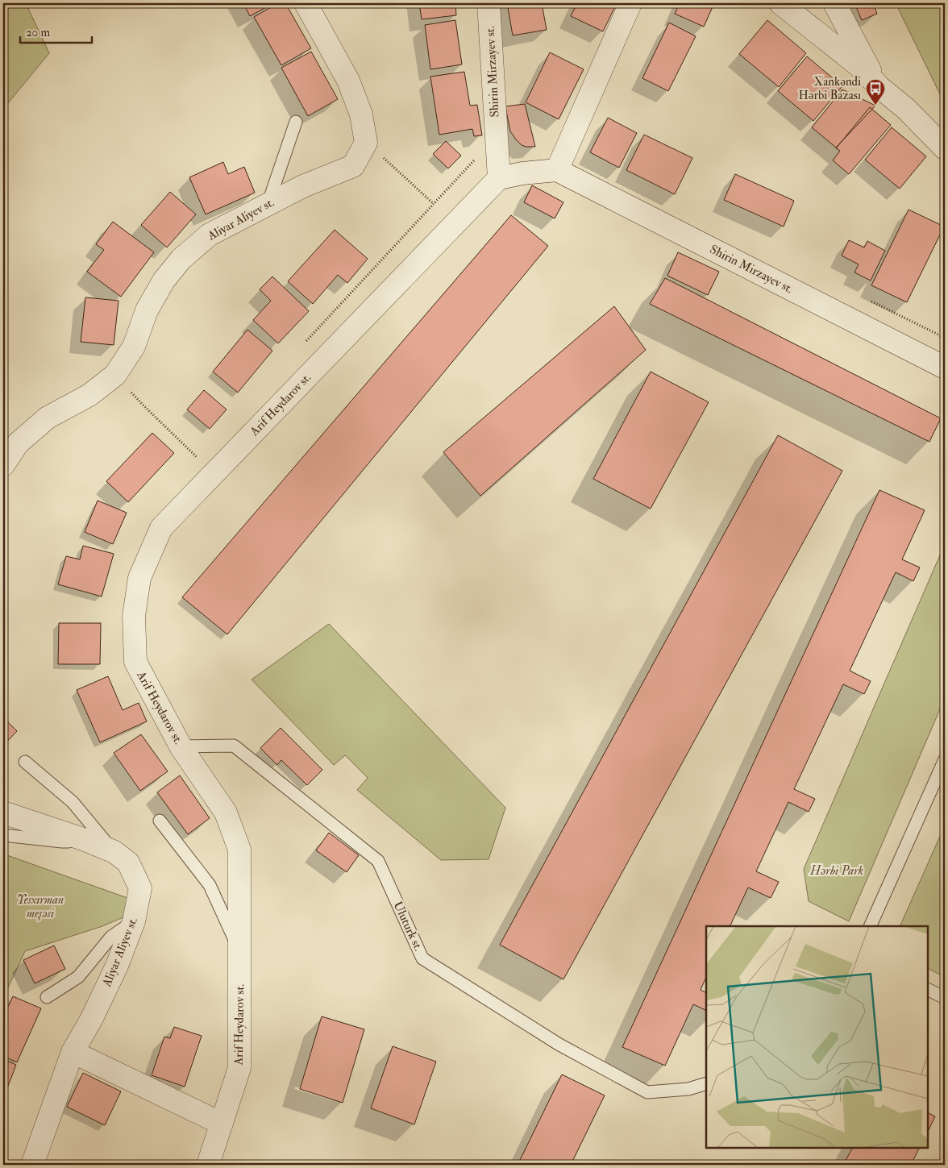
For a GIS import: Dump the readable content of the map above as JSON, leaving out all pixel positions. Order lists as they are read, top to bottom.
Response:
{
  "streets": {
    "street": ["Shirin Mirzayev st.", "Aliyar Aliyev st.", "Arif Heydarov st."],
    "lane": ["Uluturk st."]
  },
  "crossings": [
    ["Shirin Mirzayev st.", "Arif Heydarov st."],
    ["Arif Heydarov st.", "Uluturk st."]
  ],
  "parks": ["Hərbi Park", "Yesxırman meşəsi"],
  "places": {
    "bus stop": ["Xankəndi Hərbi Bazası"]
  },
  "scale_bar": "20 m"
}
